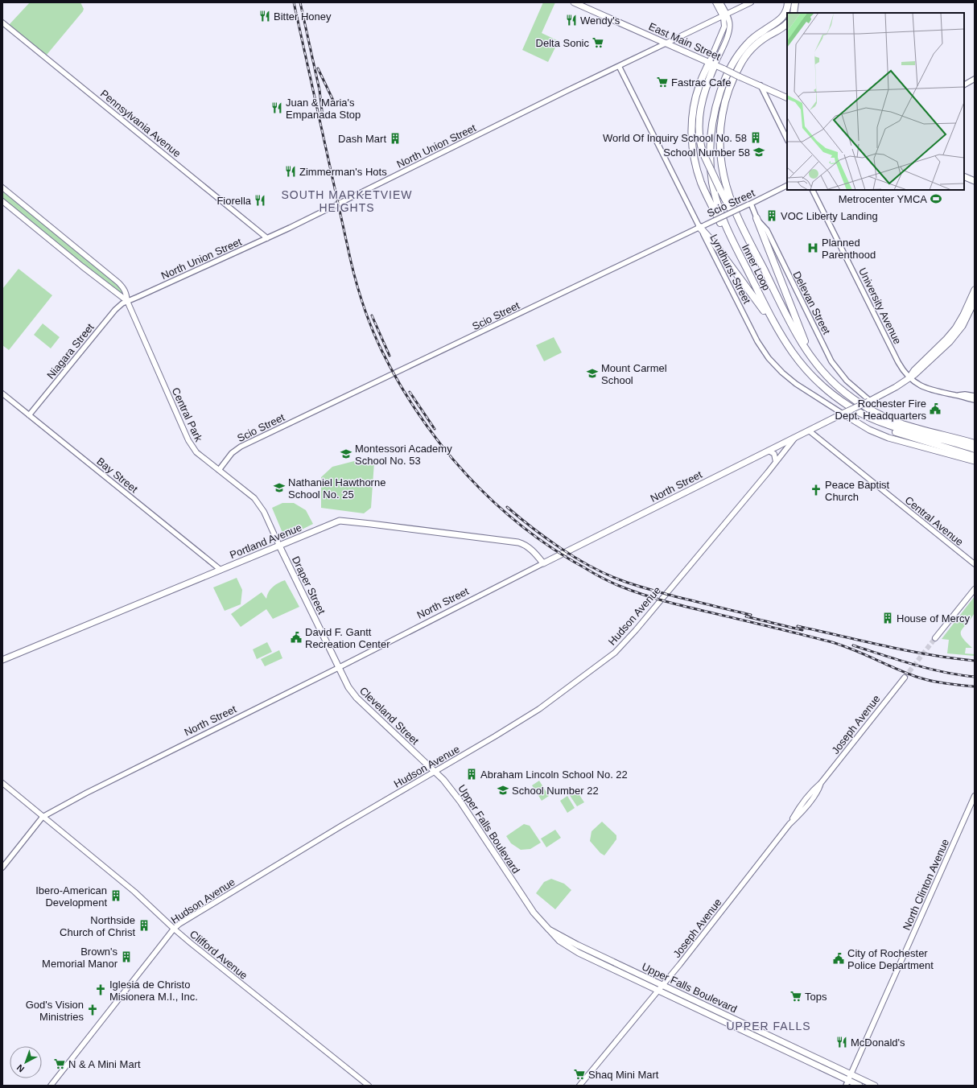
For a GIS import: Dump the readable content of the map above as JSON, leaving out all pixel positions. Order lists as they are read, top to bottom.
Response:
{
  "streets": {
    "highway": ["Inner Loop"],
    "main road": [
      "East Main Street",
      "North Union Street",
      "Central Park",
      "North Street",
      "Portland Avenue",
      "Draper Street",
      "Hudson Avenue",
      "Cleveland Street",
      "Joseph Avenue",
      "Upper Falls Boulevard",
      "North Clinton Avenue",
      "Clifford Avenue"
    ],
    "street": [
      "Pennsylvania Avenue",
      "Scio Street",
      "Lyndhurst Street",
      "Delevan Street",
      "University Avenue",
      "Niagara Street",
      "Bay Street",
      "Central Avenue"
    ]
  },
  "crossings": [
    ["East Main Street", "North Union Street"],
    ["Pennsylvania Avenue", "North Union Street"],
    ["North Union Street", "Lyndhurst Street"],
    ["North Union Street", "Niagara Street"],
    ["North Union Street", "Central Park"],
    ["Scio Street", "Lyndhurst Street"],
    ["Scio Street", "Delevan Street"],
    ["Scio Street", "Central Park"],
    ["Inner Loop", "Lyndhurst Street"],
    ["Inner Loop", "North Street"],
    ["Lyndhurst Street", "North Street"],
    ["Delevan Street", "North Street"],
    ["University Avenue", "North Street"],
    ["Niagara Street", "Central Park"],
    ["Niagara Street", "Bay Street"],
    ["Central Park", "Portland Avenue"],
    ["Central Park", "Draper Street"],
    ["Bay Street", "Portland Avenue"],
    ["North Street", "Central Avenue"],
    ["North Street", "Portland Avenue"],
    ["North Street", "Draper Street"],
    ["North Street", "Hudson Avenue"],
    ["North Street", "Cleveland Street"],
    ["North Street", "Clifford Avenue"],
    ["Portland Avenue", "Draper Street"],
    ["Draper Street", "Cleveland Street"],
    ["Hudson Avenue", "Cleveland Street"],
    ["Hudson Avenue", "Upper Falls Boulevard"],
    ["Hudson Avenue", "Clifford Avenue"],
    ["Cleveland Street", "Upper Falls Boulevard"],
    ["Joseph Avenue", "Upper Falls Boulevard"],
    ["Upper Falls Boulevard", "North Clinton Avenue"]
  ],
  "districts": ["SOUTH MARKETVIEW HEIGHTS", "UPPER FALLS"],
  "places": {
    "restaurant": [
      "Bitter Honey",
      "Wendy's",
      "Juan & Maria's Empanada Stop",
      "Zimmerman's Hots",
      "Fiorella",
      "McDonald's"
    ],
    "supermarket": [
      "Delta Sonic",
      "Fastrac Cafe",
      "Tops",
      "N & A Mini Mart",
      "Shaq Mini Mart"
    ],
    "building": [
      "World Of Inquiry School No. 58",
      "Dash Mart",
      "VOC Liberty Landing",
      "House of Mercy",
      "Abraham Lincoln School No. 22",
      "Ibero-American Development",
      "Northside Church of Christ",
      "Brown's Memorial Manor"
    ],
    "school or university": [
      "School Number 58",
      "Mount Carmel School",
      "Montessori Academy School No. 53",
      "Nathaniel Hawthorne School No. 25",
      "School Number 22"
    ],
    "sports": ["Metrocenter YMCA"],
    "hospital": ["Planned Parenthood"],
    "public building": ["Rochester Fire Dept. Headquarters", "David F. Gantt Recreation Center", "City of Rochester Police Department"],
    "church": ["Peace Baptist Church", "Iglesia de Christo Misionera M.I., Inc.", "God's Vision Ministries"]
  },
  "north": "bottom left"
}
